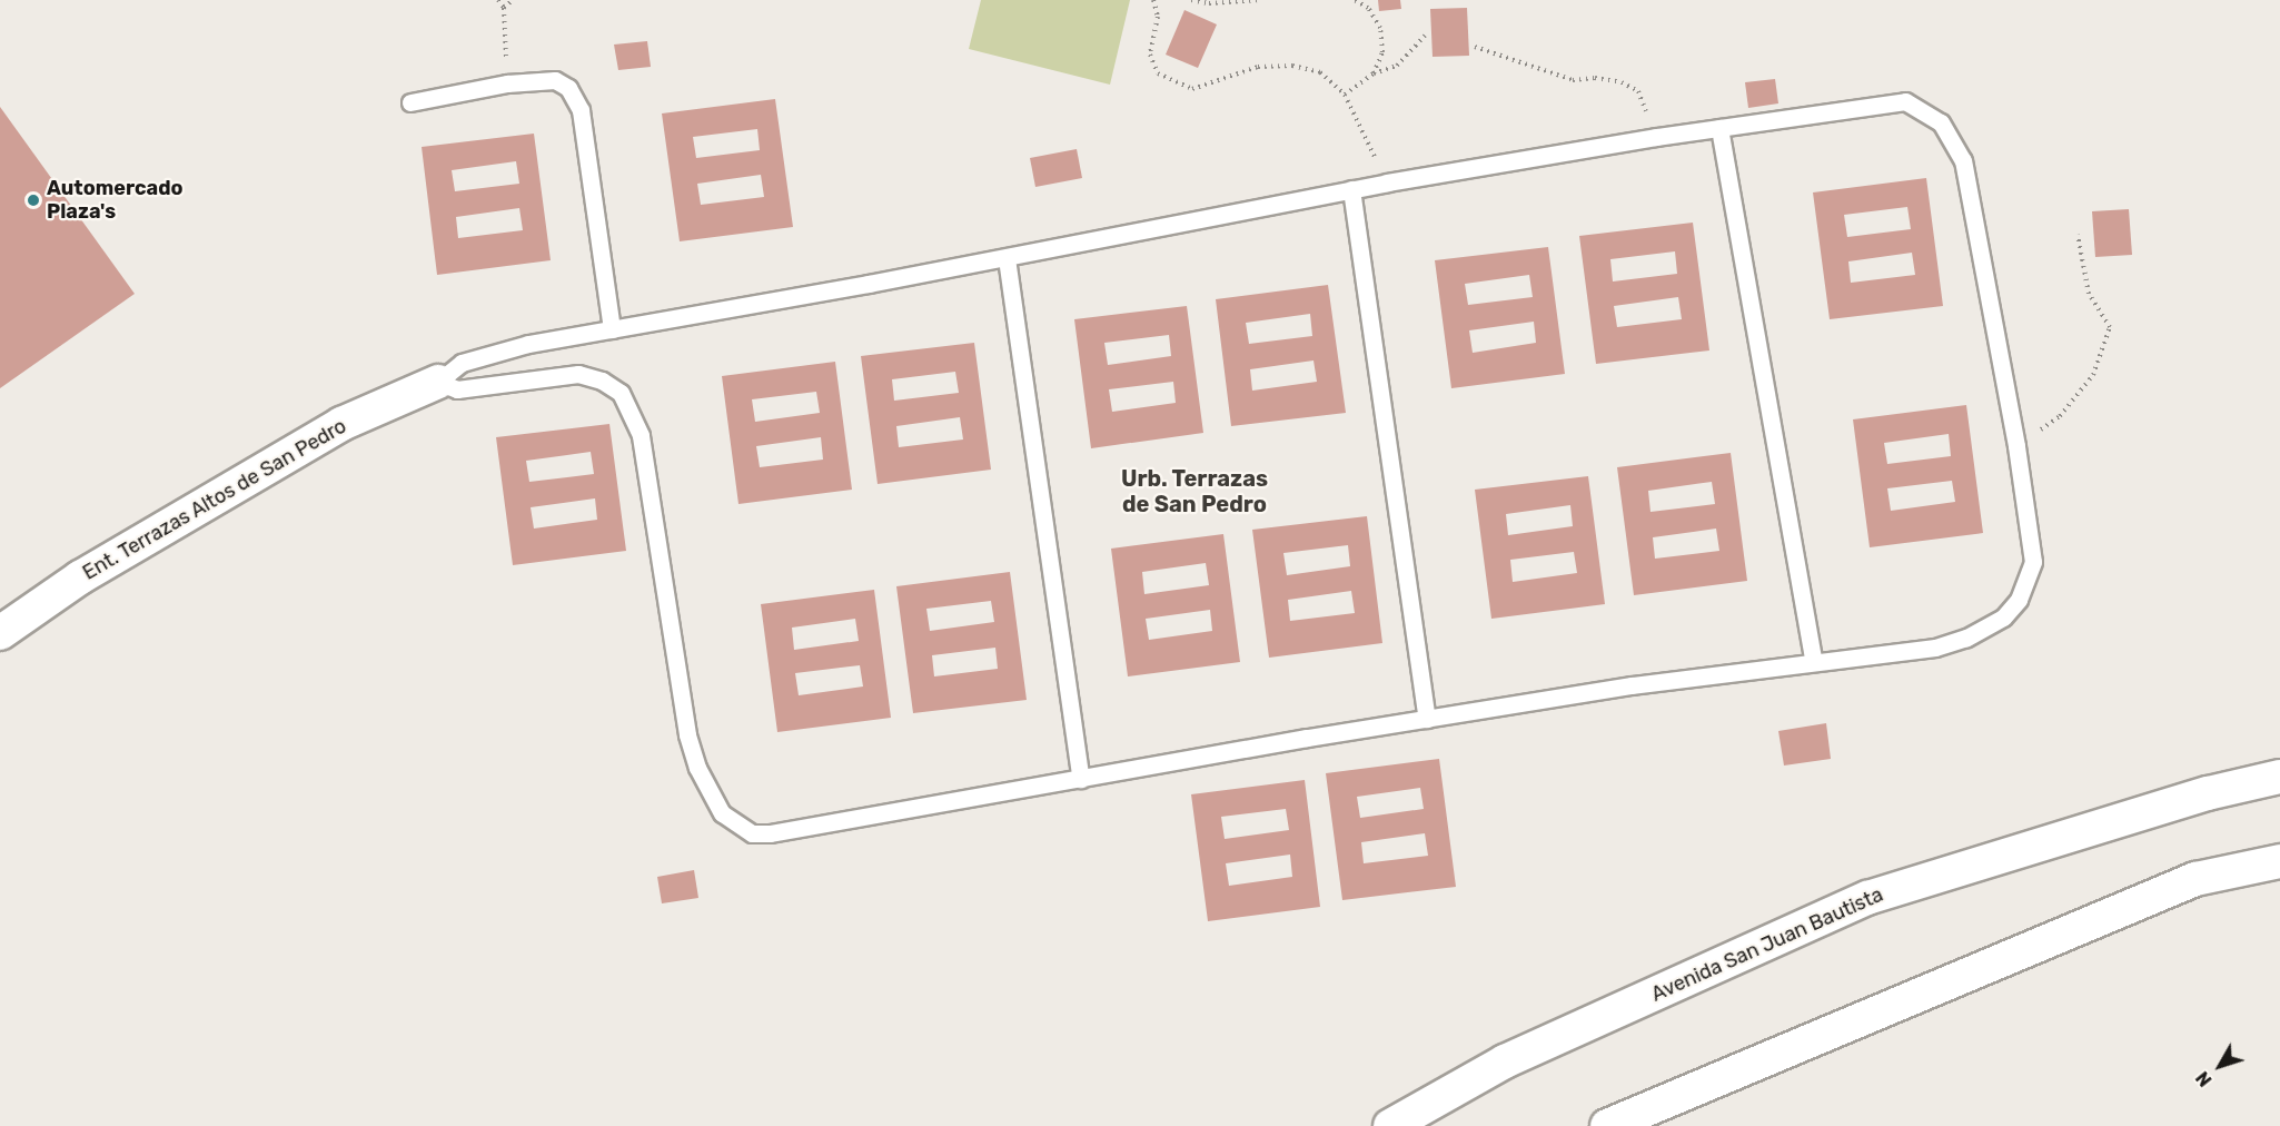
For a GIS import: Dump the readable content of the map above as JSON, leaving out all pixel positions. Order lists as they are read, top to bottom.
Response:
{
  "streets": {
    "street": ["Ent. Terrazas Altos de San Pedro", "Avenida San Juan Bautista"]
  },
  "districts": ["Urb. Terrazas de San Pedro"],
  "places": ["Automercado Plaza's"],
  "north": "bottom left"
}
